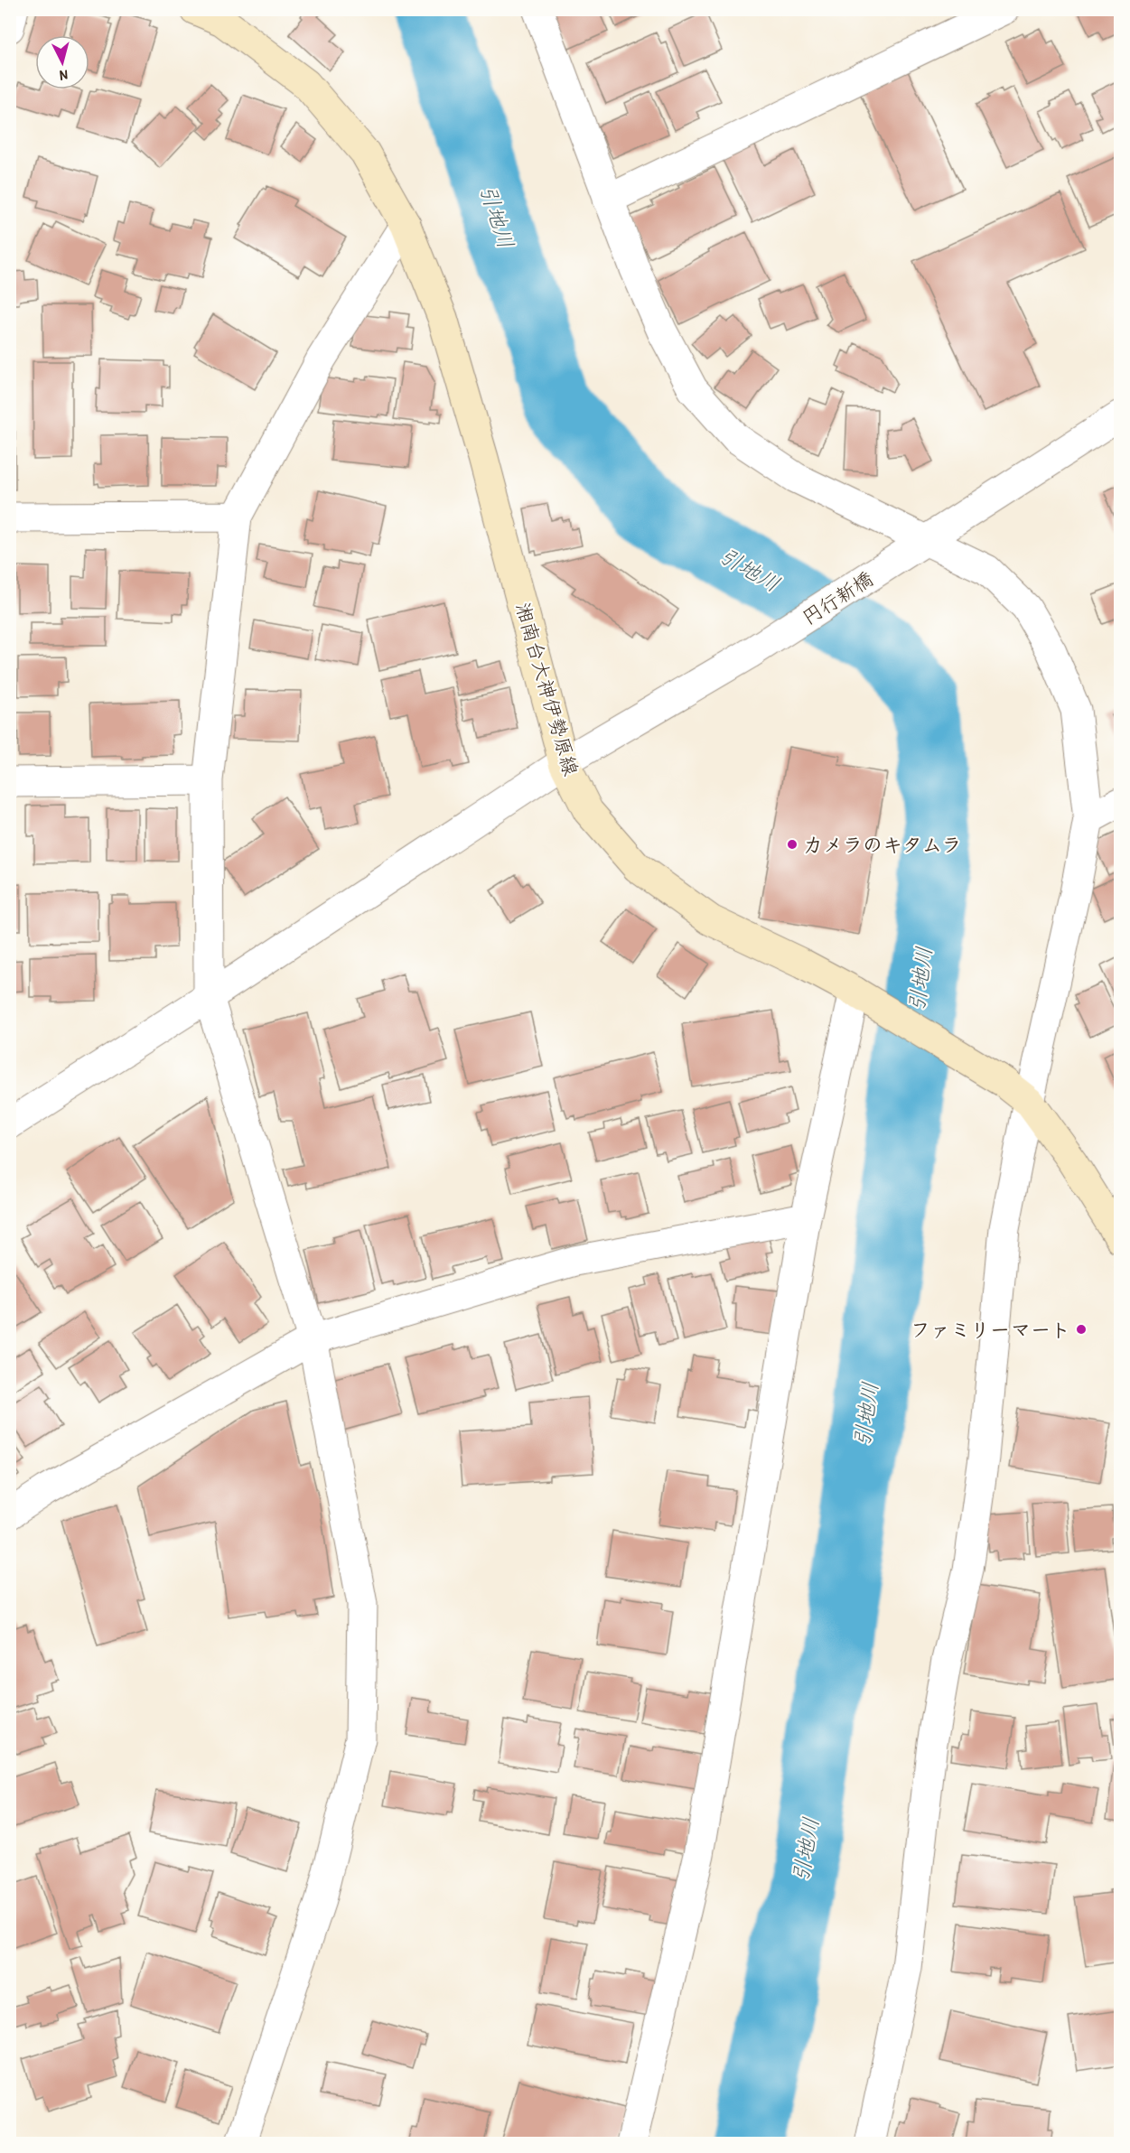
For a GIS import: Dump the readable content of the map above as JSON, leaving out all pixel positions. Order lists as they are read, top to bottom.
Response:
{
  "streets": {
    "main road": ["湘南台大神伊勢原線"],
    "street": ["円行新橋"]
  },
  "crossings": [
    ["円行新橋", "湘南台大神伊勢原線"]
  ],
  "water": ["引地川"],
  "places": ["カメラのキタムラ", "ファミリーマート"],
  "north": "bottom"
}
